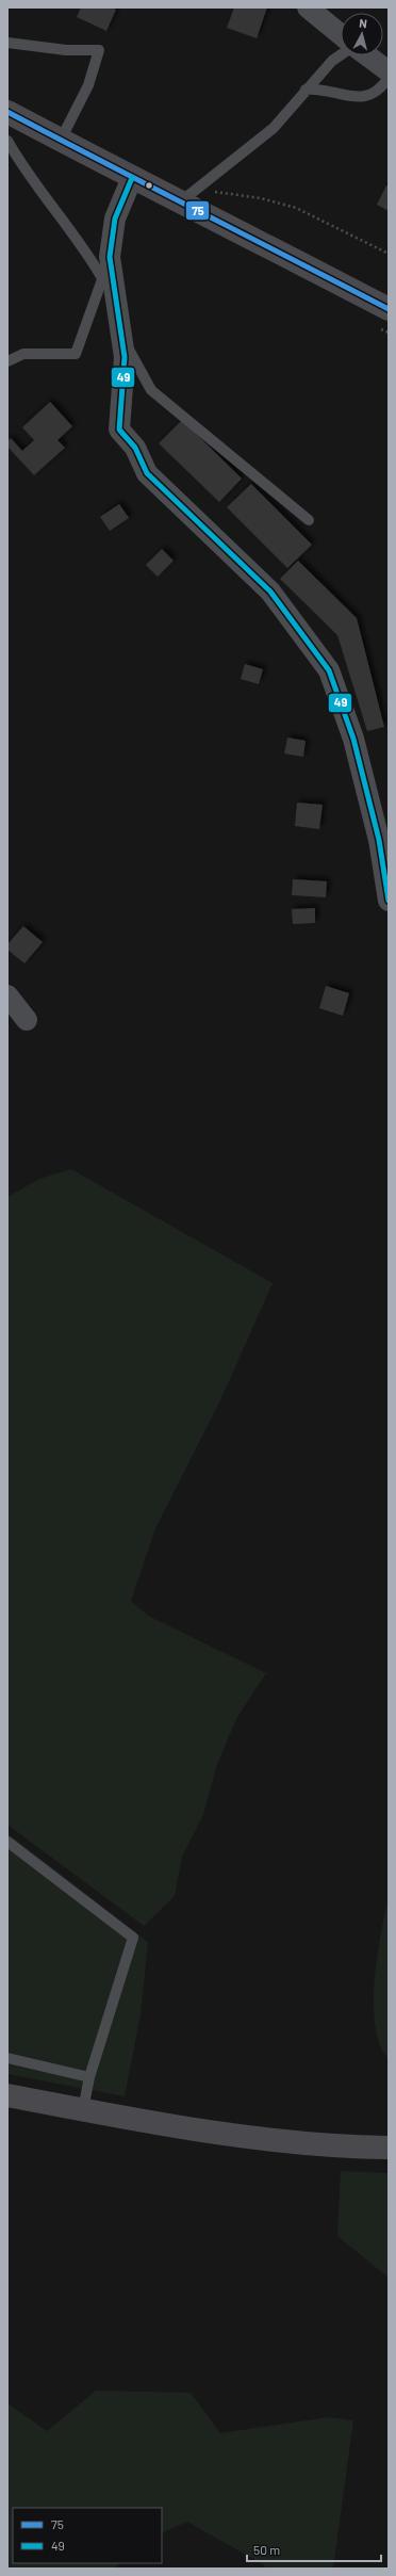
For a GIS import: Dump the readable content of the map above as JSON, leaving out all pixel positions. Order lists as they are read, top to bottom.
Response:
{
  "lines": ["transit line 75", "transit line 49"],
  "legend": ["75", "49"],
  "scale_bar": "50 m",
  "north": "top"
}
